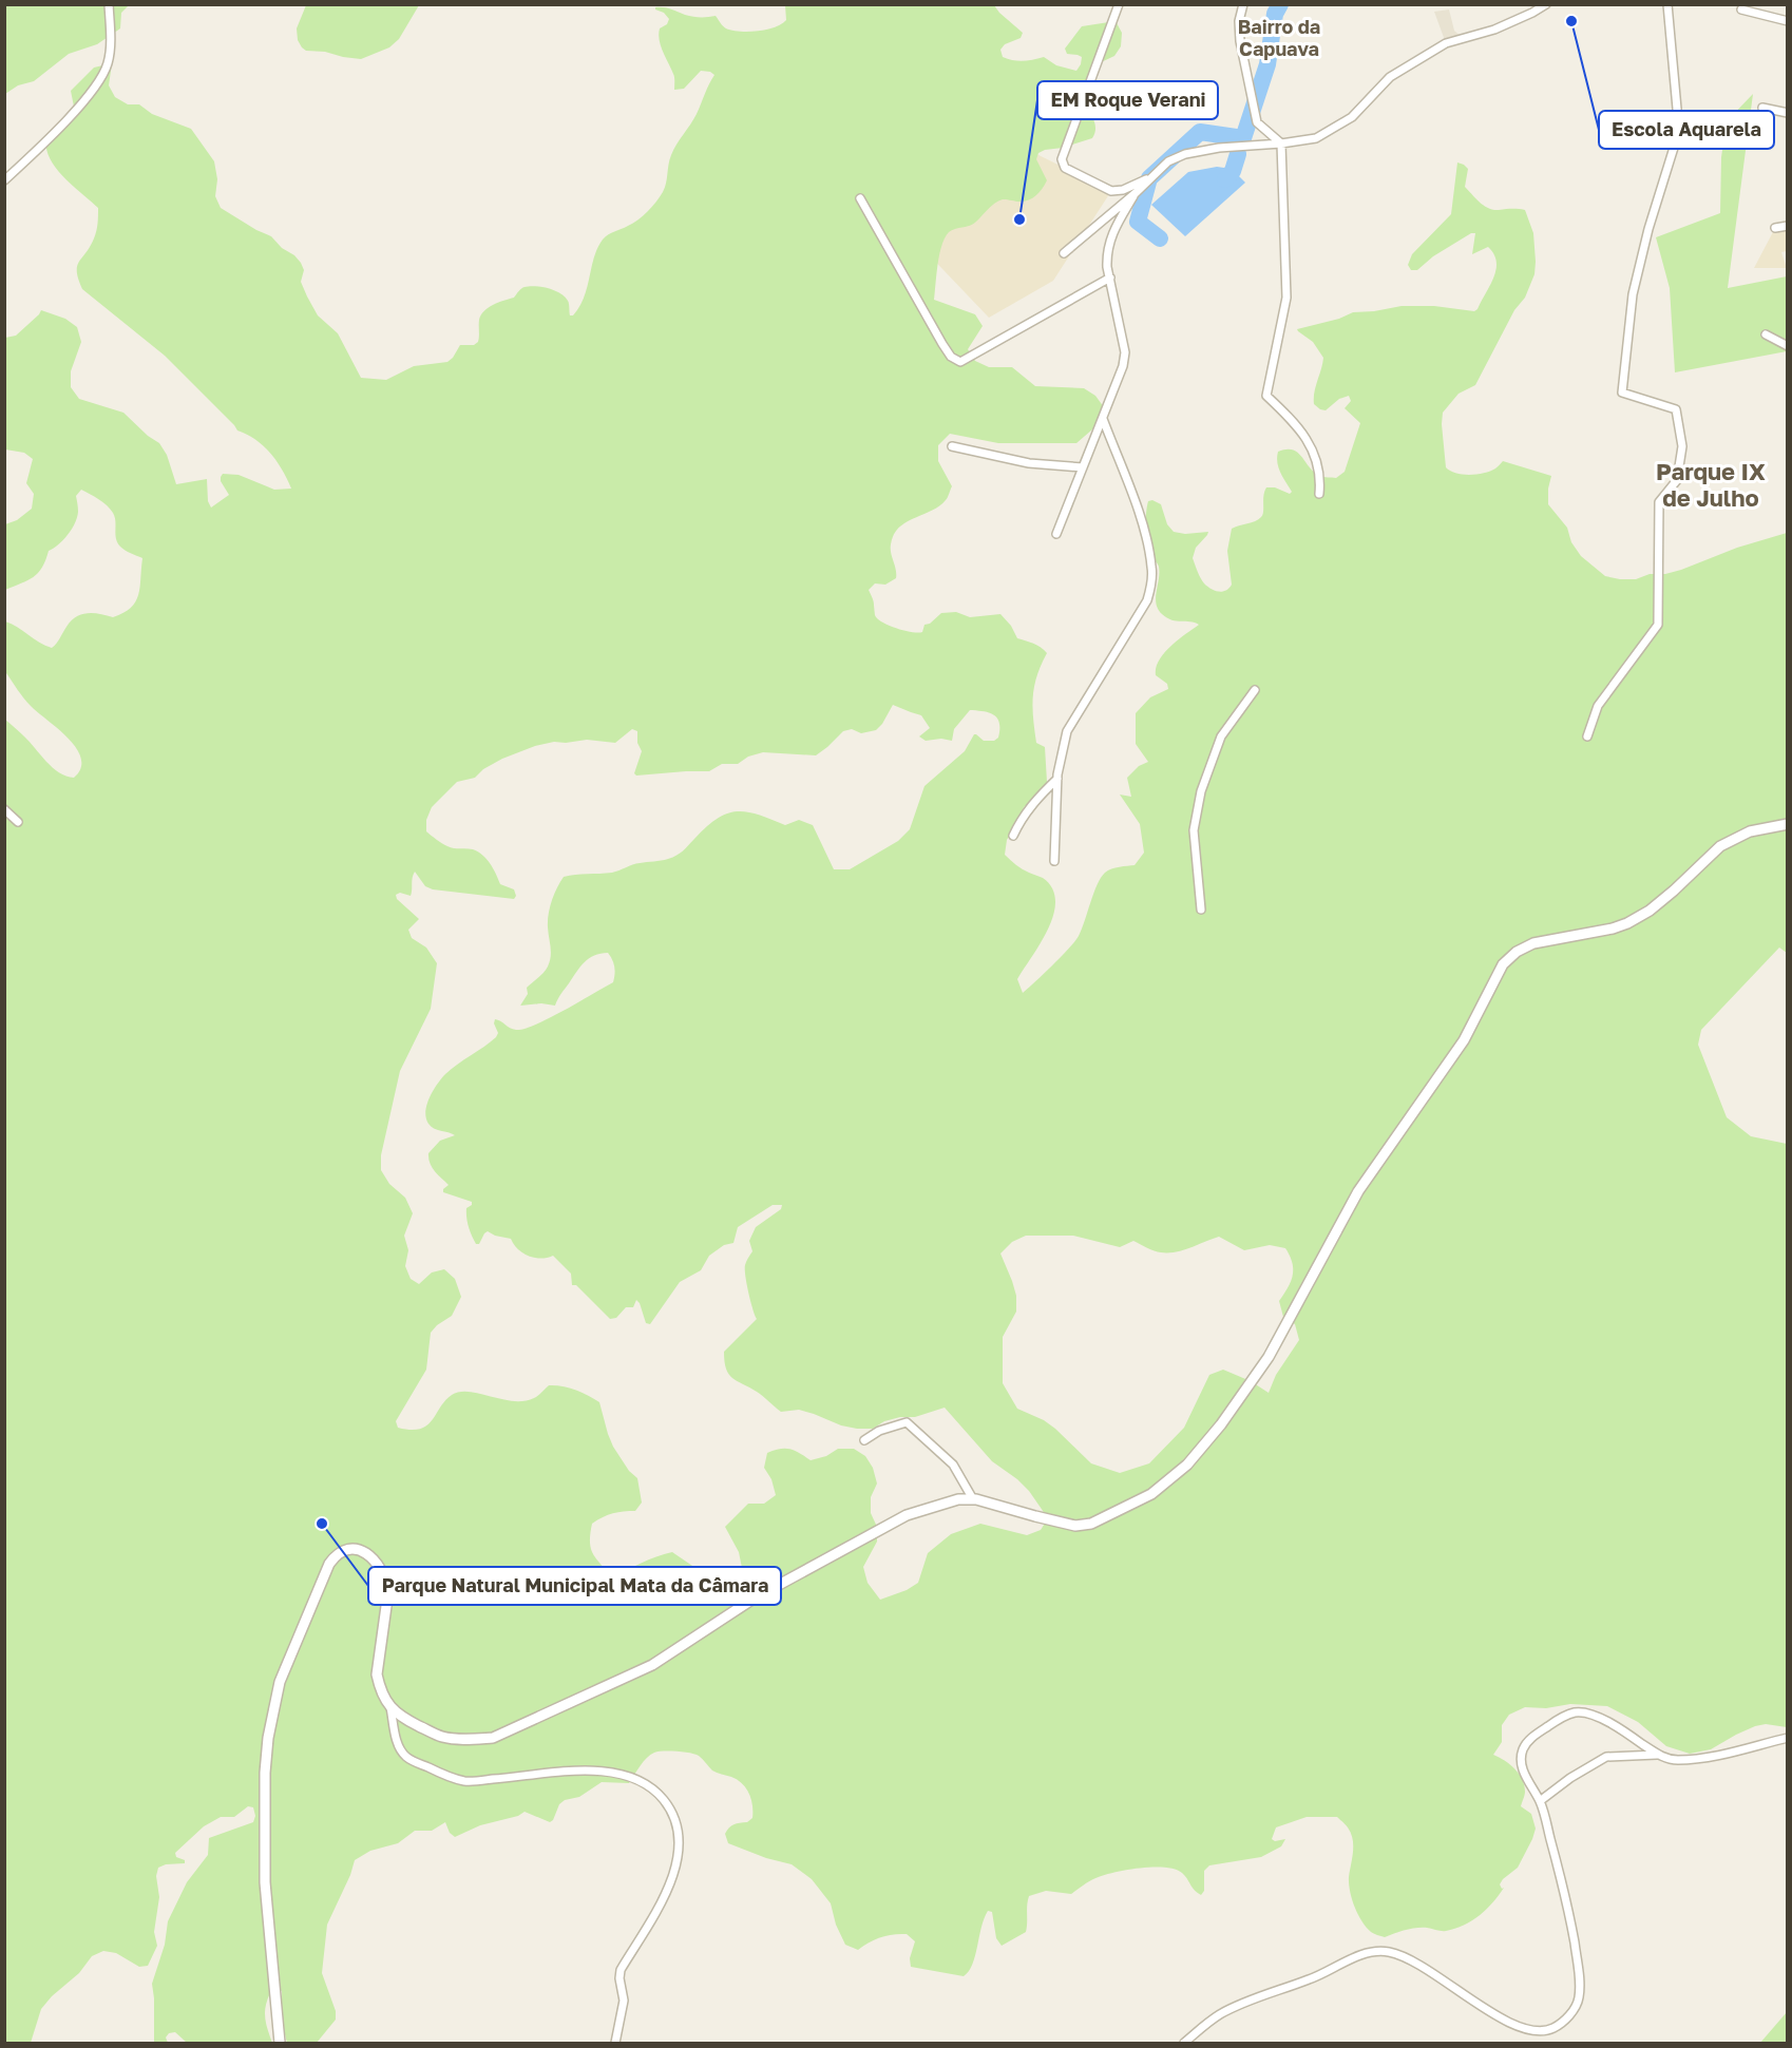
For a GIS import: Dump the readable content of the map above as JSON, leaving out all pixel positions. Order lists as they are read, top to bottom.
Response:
{
  "districts": ["Bairro da Capuava", "Parque IX de Julho"],
  "places": ["Escola Aquarela", "EM Roque Verani", "Parque Natural Municipal Mata da Câmara"]
}
